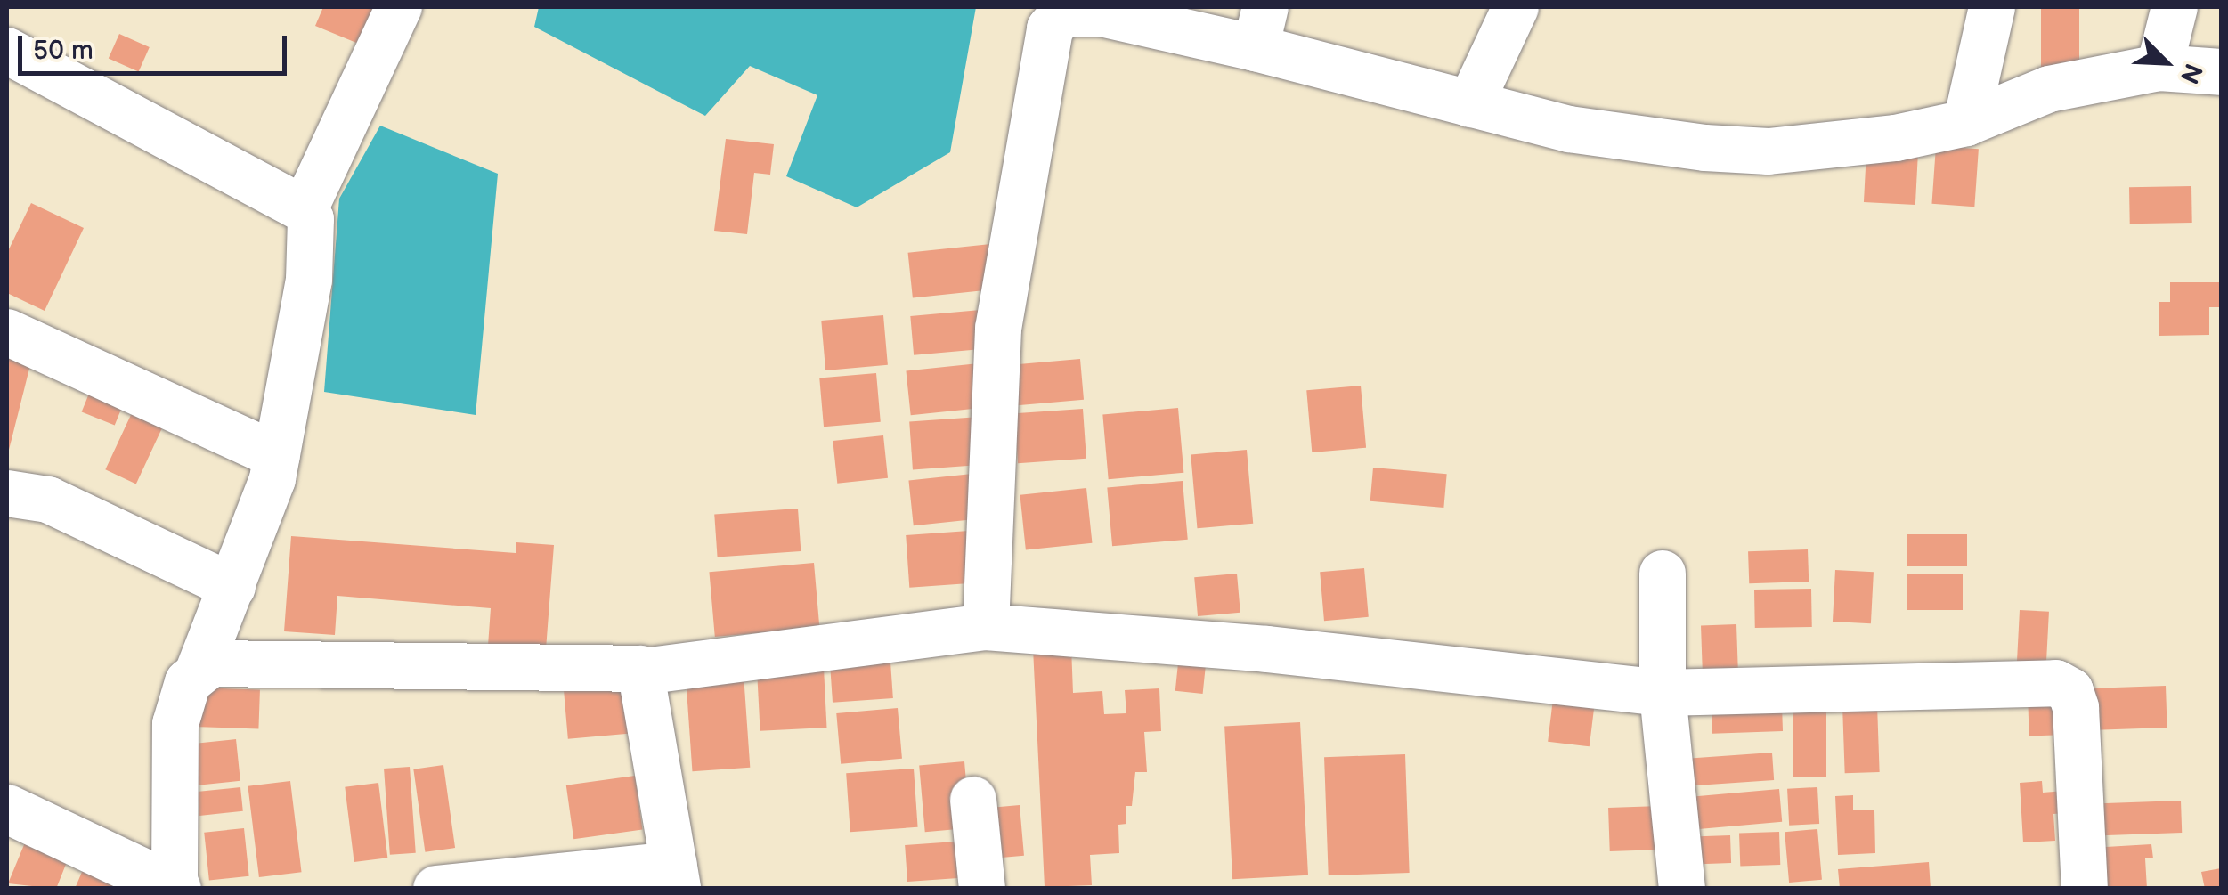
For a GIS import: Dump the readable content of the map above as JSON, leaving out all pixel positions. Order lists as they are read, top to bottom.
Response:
{
  "scale_bar": "50 m",
  "north": "bottom right"
}
